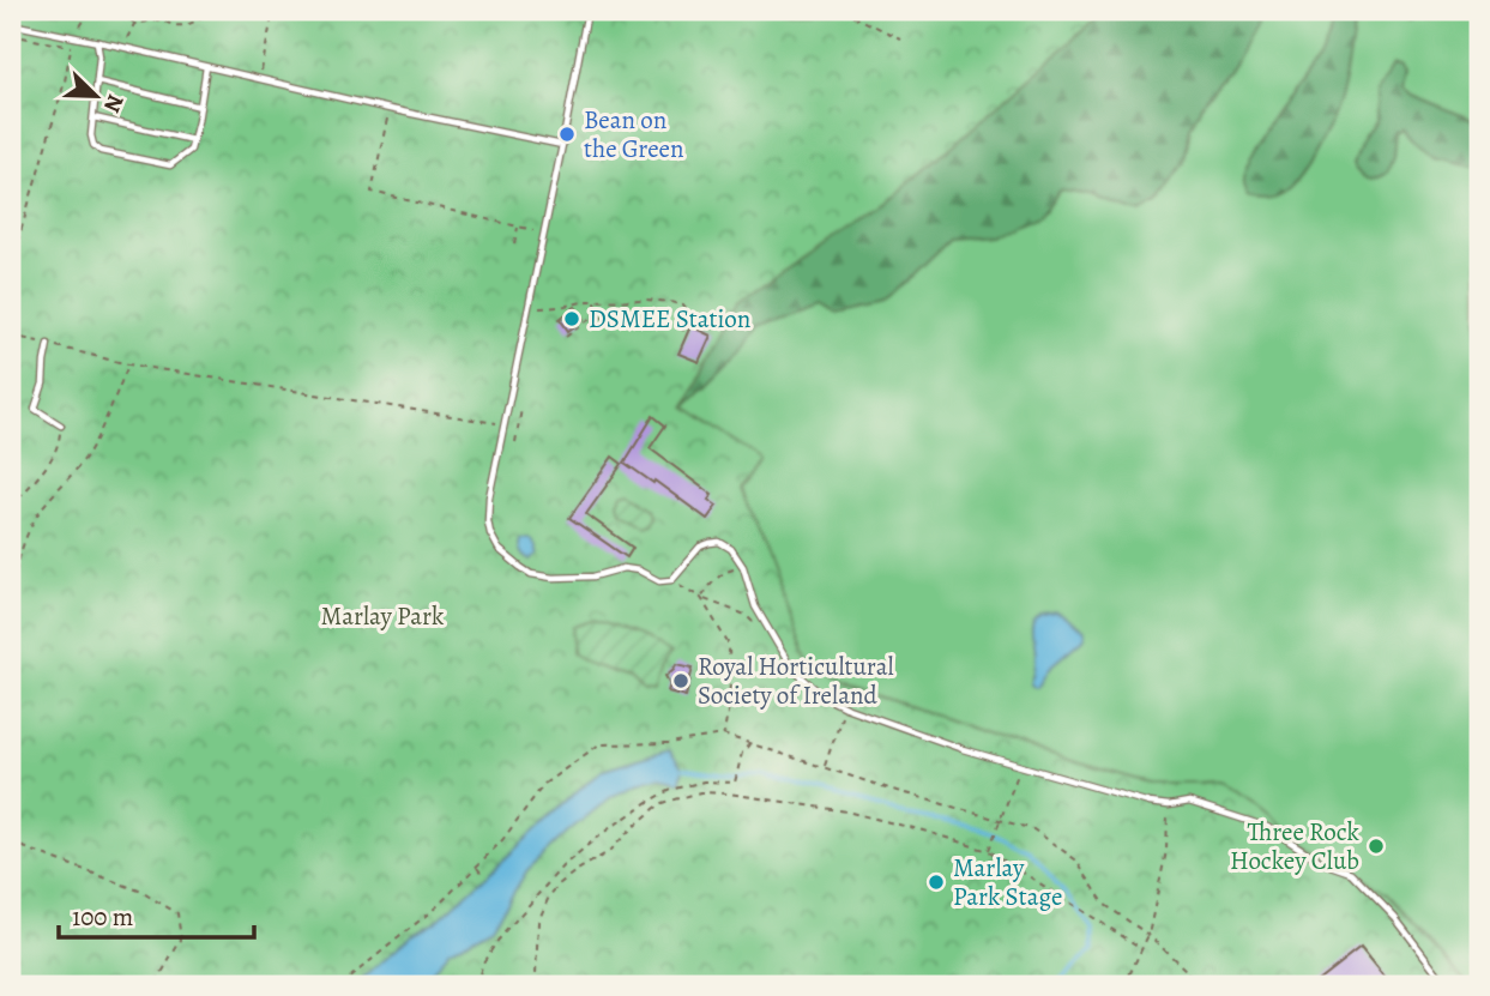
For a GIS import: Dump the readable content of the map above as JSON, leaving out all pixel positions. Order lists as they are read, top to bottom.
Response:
{
  "parks": ["Marlay Park"],
  "places": [
    "Bean on the Green",
    "DSMEE Station",
    "Royal Horticultural Society of Ireland",
    "Three Rock Hockey Club",
    "Marlay Park Stage"
  ],
  "scale_bar": "100 m",
  "north": "bottom right"
}
